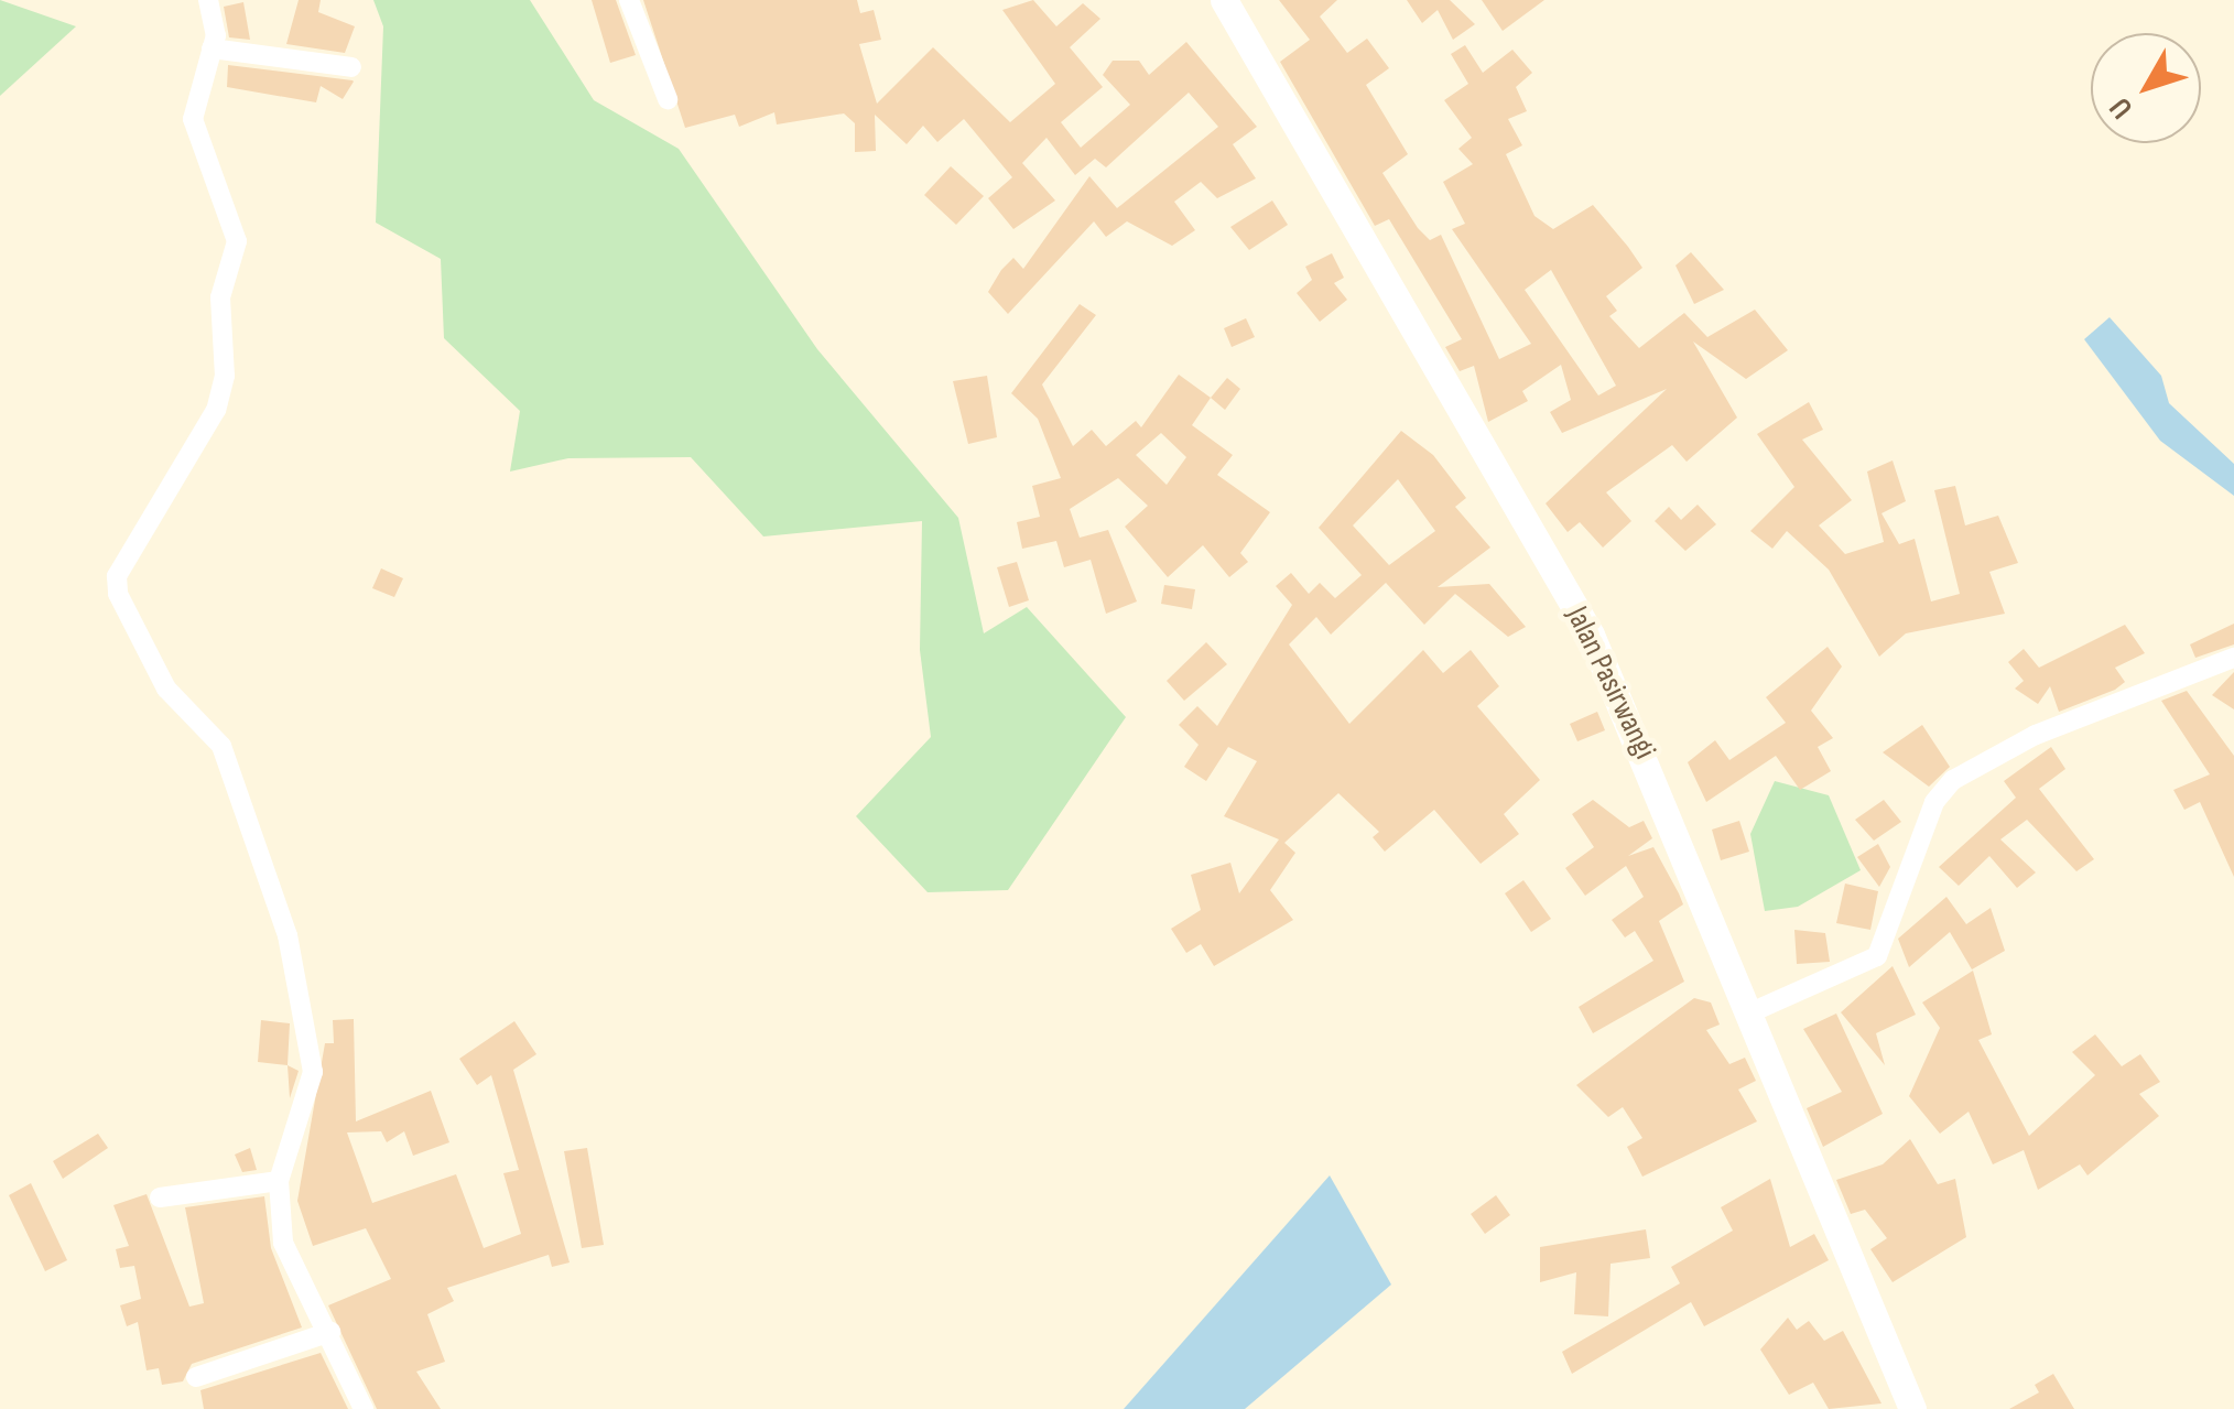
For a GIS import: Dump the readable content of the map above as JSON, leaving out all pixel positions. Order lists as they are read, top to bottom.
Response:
{
  "streets": {
    "street": ["Jalan Pasirwangi"]
  },
  "north": "bottom left"
}
